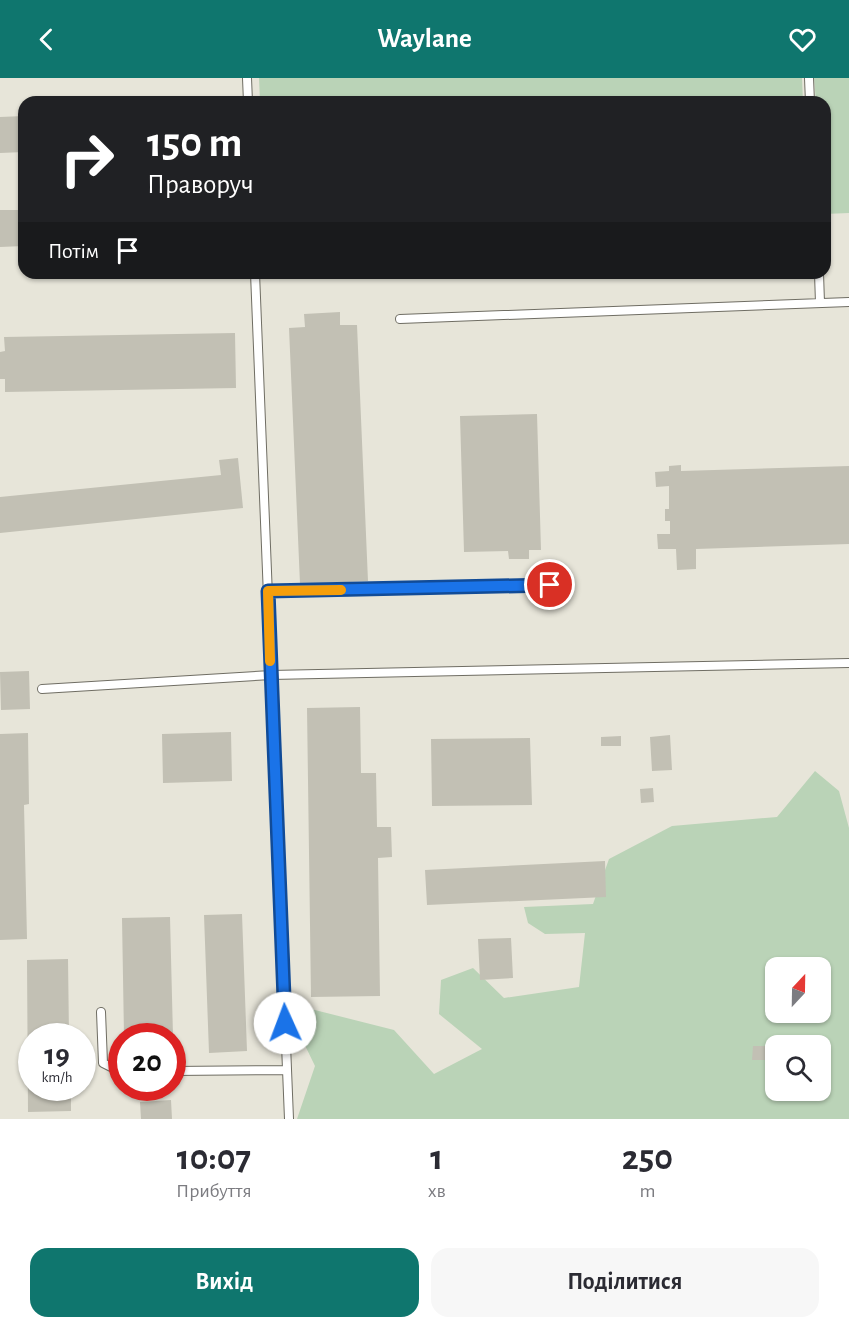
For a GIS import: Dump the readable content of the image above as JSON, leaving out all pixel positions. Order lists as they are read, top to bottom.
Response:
{
  "north": "top",
  "page": {
    "header": "Waylane",
    "turn": ["150 m", "Праворуч"],
    "then": "Потім",
    "speed": "19 km/h",
    "limit": "20",
    "eta": [
      "10:07",
      "Прибуття",
      "1",
      "хв",
      "250",
      "m"
    ],
    "buttons": ["Вихід", "Поділитися"]
  }
}
